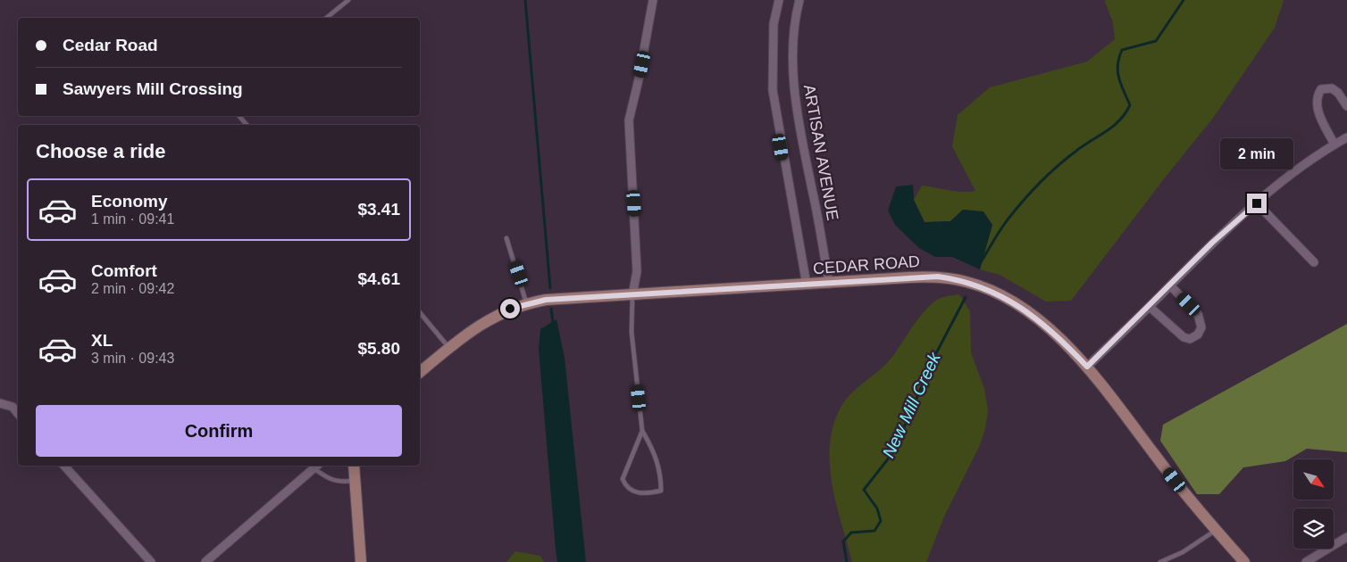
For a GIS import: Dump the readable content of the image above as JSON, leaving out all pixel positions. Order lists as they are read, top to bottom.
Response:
{
  "streets": {
    "street": ["ARTISAN AVENUE", "CEDAR ROAD"]
  },
  "crossings": [
    ["ARTISAN AVENUE", "CEDAR ROAD"]
  ],
  "water": ["New Mill Creek"],
  "north": "bottom right",
  "page": {
    "banner": ["Cedar Road", "Sawyers Mill Crossing"],
    "heading": "Choose a ride",
    "bubble": "2 min",
    "list": [
      {
        "name": "Economy",
        "note": "1 min · 09:41",
        "value": "$3.41"
      },
      {
        "name": "Comfort",
        "note": "2 min · 09:42",
        "value": "$4.61"
      },
      {
        "name": "XL",
        "note": "3 min · 09:43",
        "value": "$5.80"
      }
    ],
    "buttons": "Confirm"
  }
}
